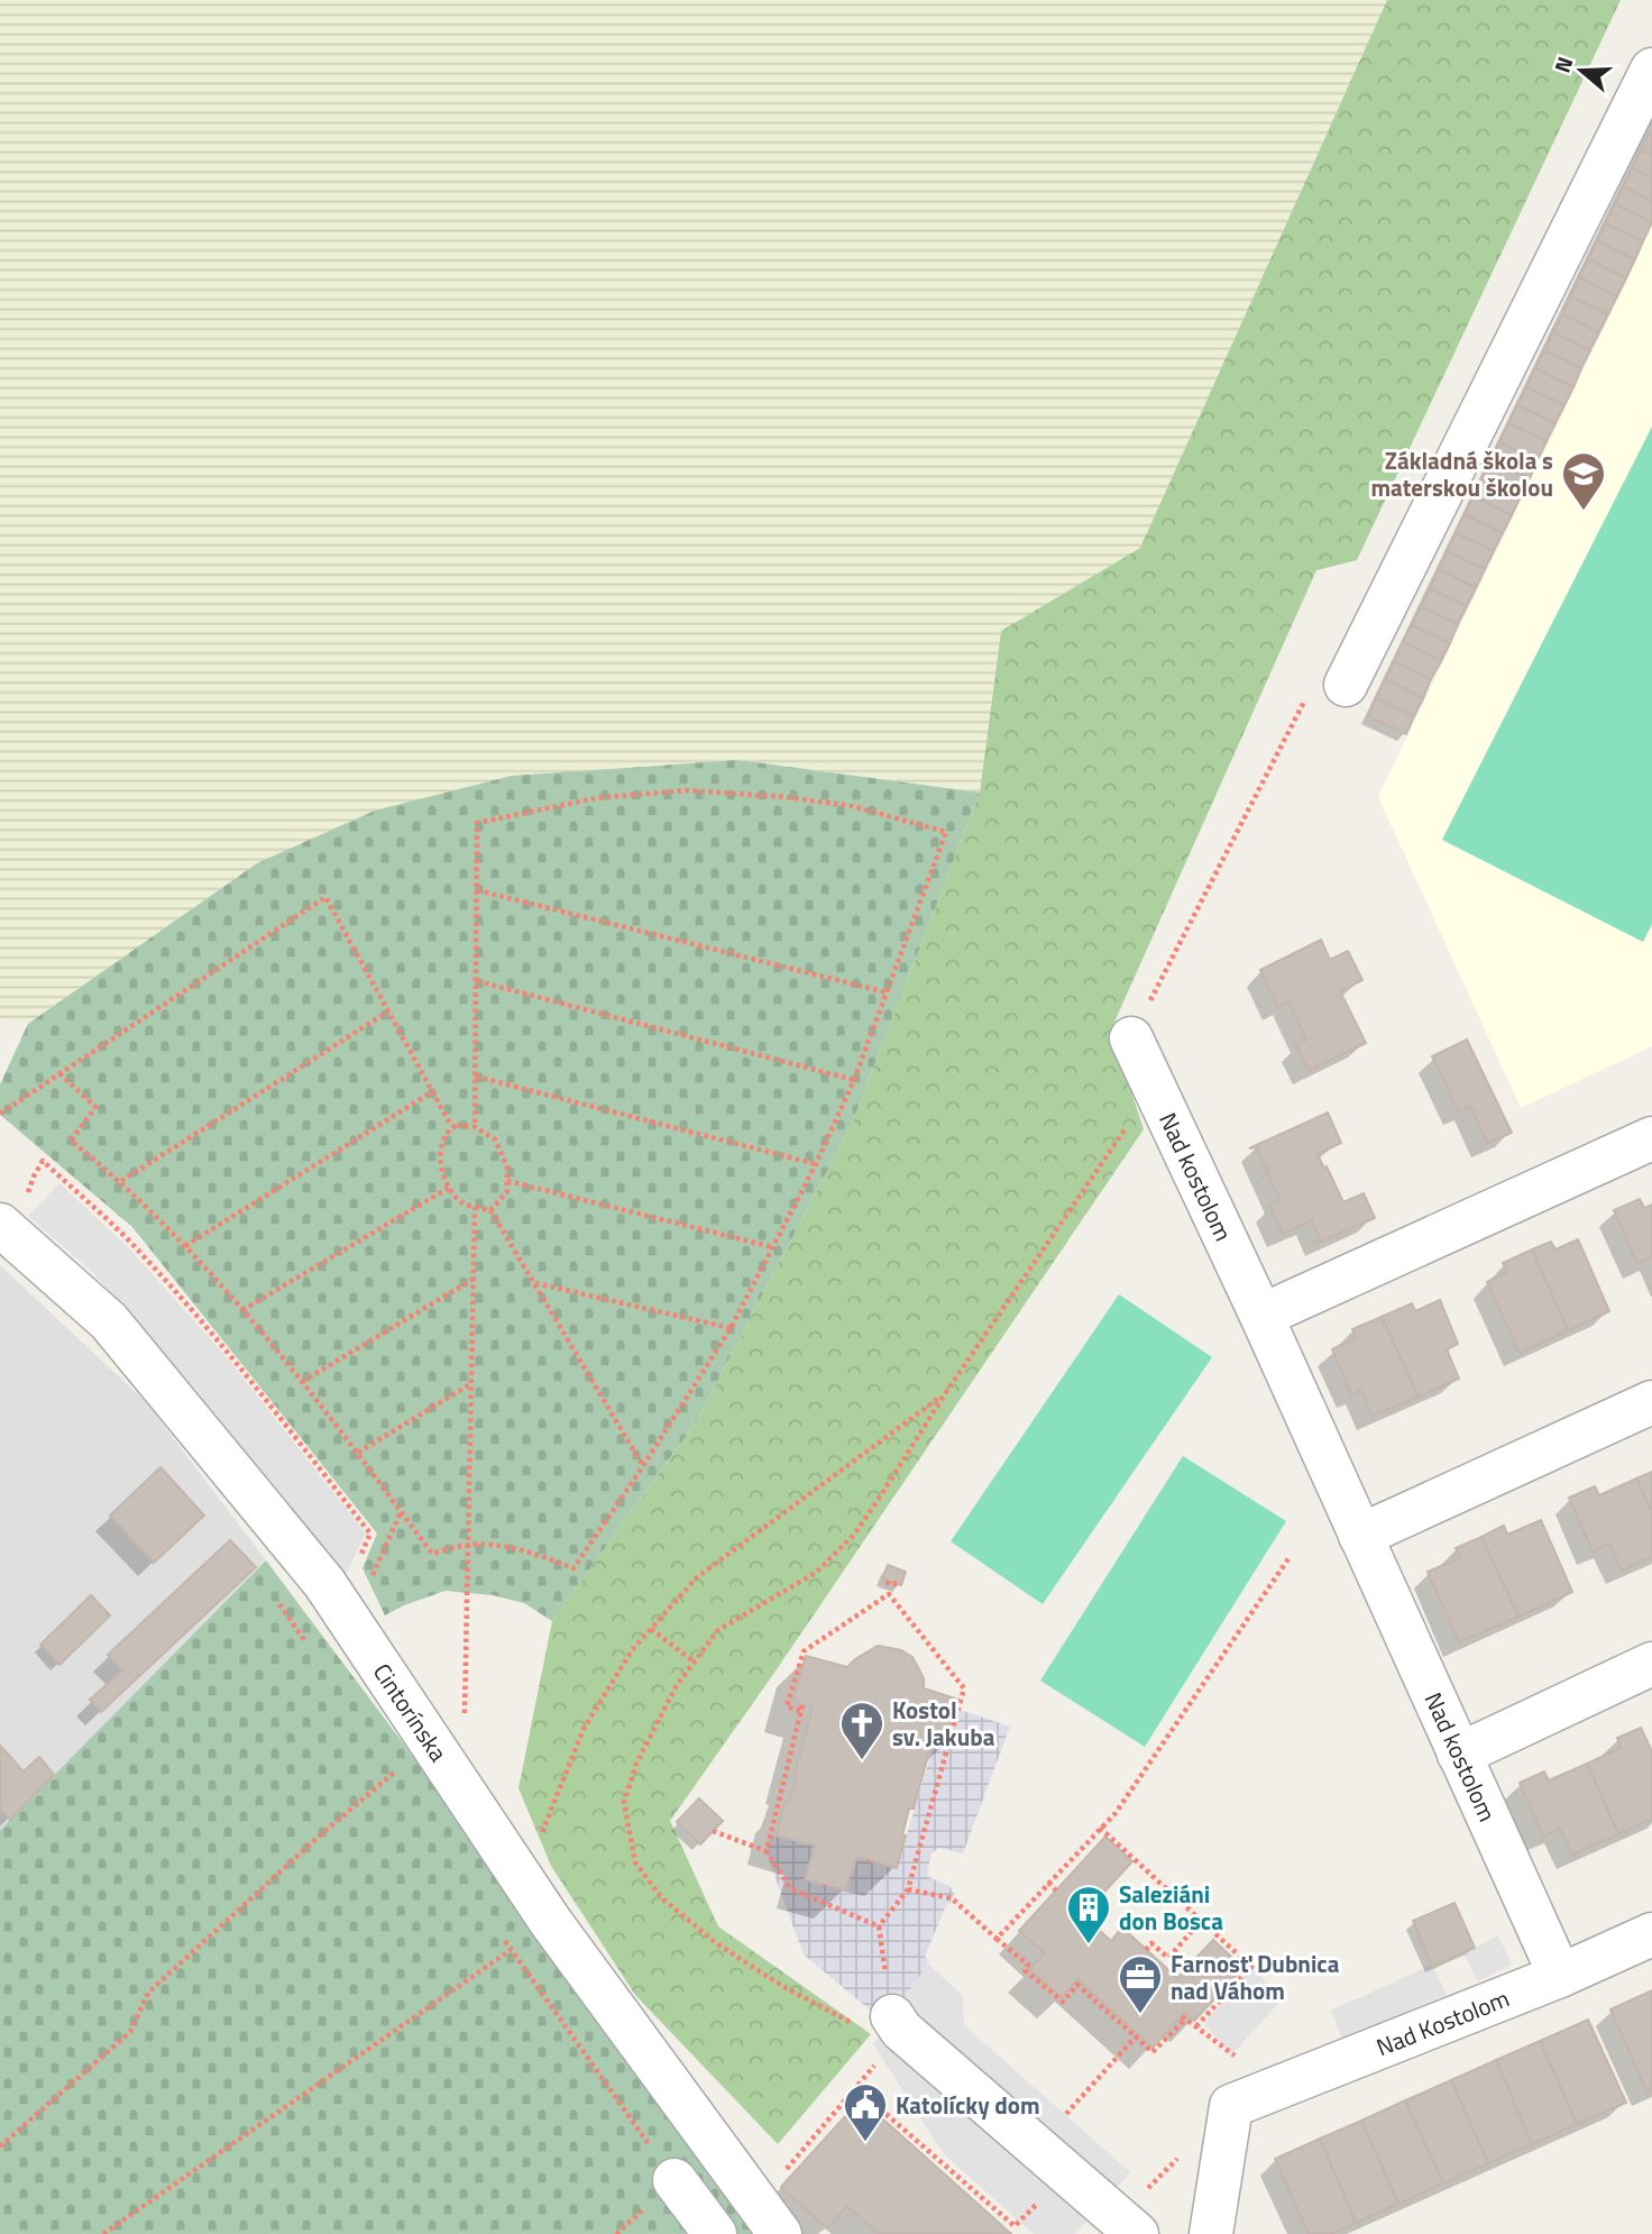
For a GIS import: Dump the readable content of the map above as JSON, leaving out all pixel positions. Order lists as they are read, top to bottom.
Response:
{
  "streets": {
    "street": ["Nad kostolom", "Cintorínska", "Nad Kostolom"]
  },
  "crossings": [
    ["Nad kostolom", "Nad Kostolom"]
  ],
  "places": {
    "school or university": ["Základná škola s materskou školou"],
    "church": ["Kostol sv. Jakuba"],
    "building": ["Saleziáni don Bosca"],
    "office": ["Farnosť Dubnica nad Váhom"],
    "public building": ["Katolícky dom"]
  },
  "north": "left"
}
